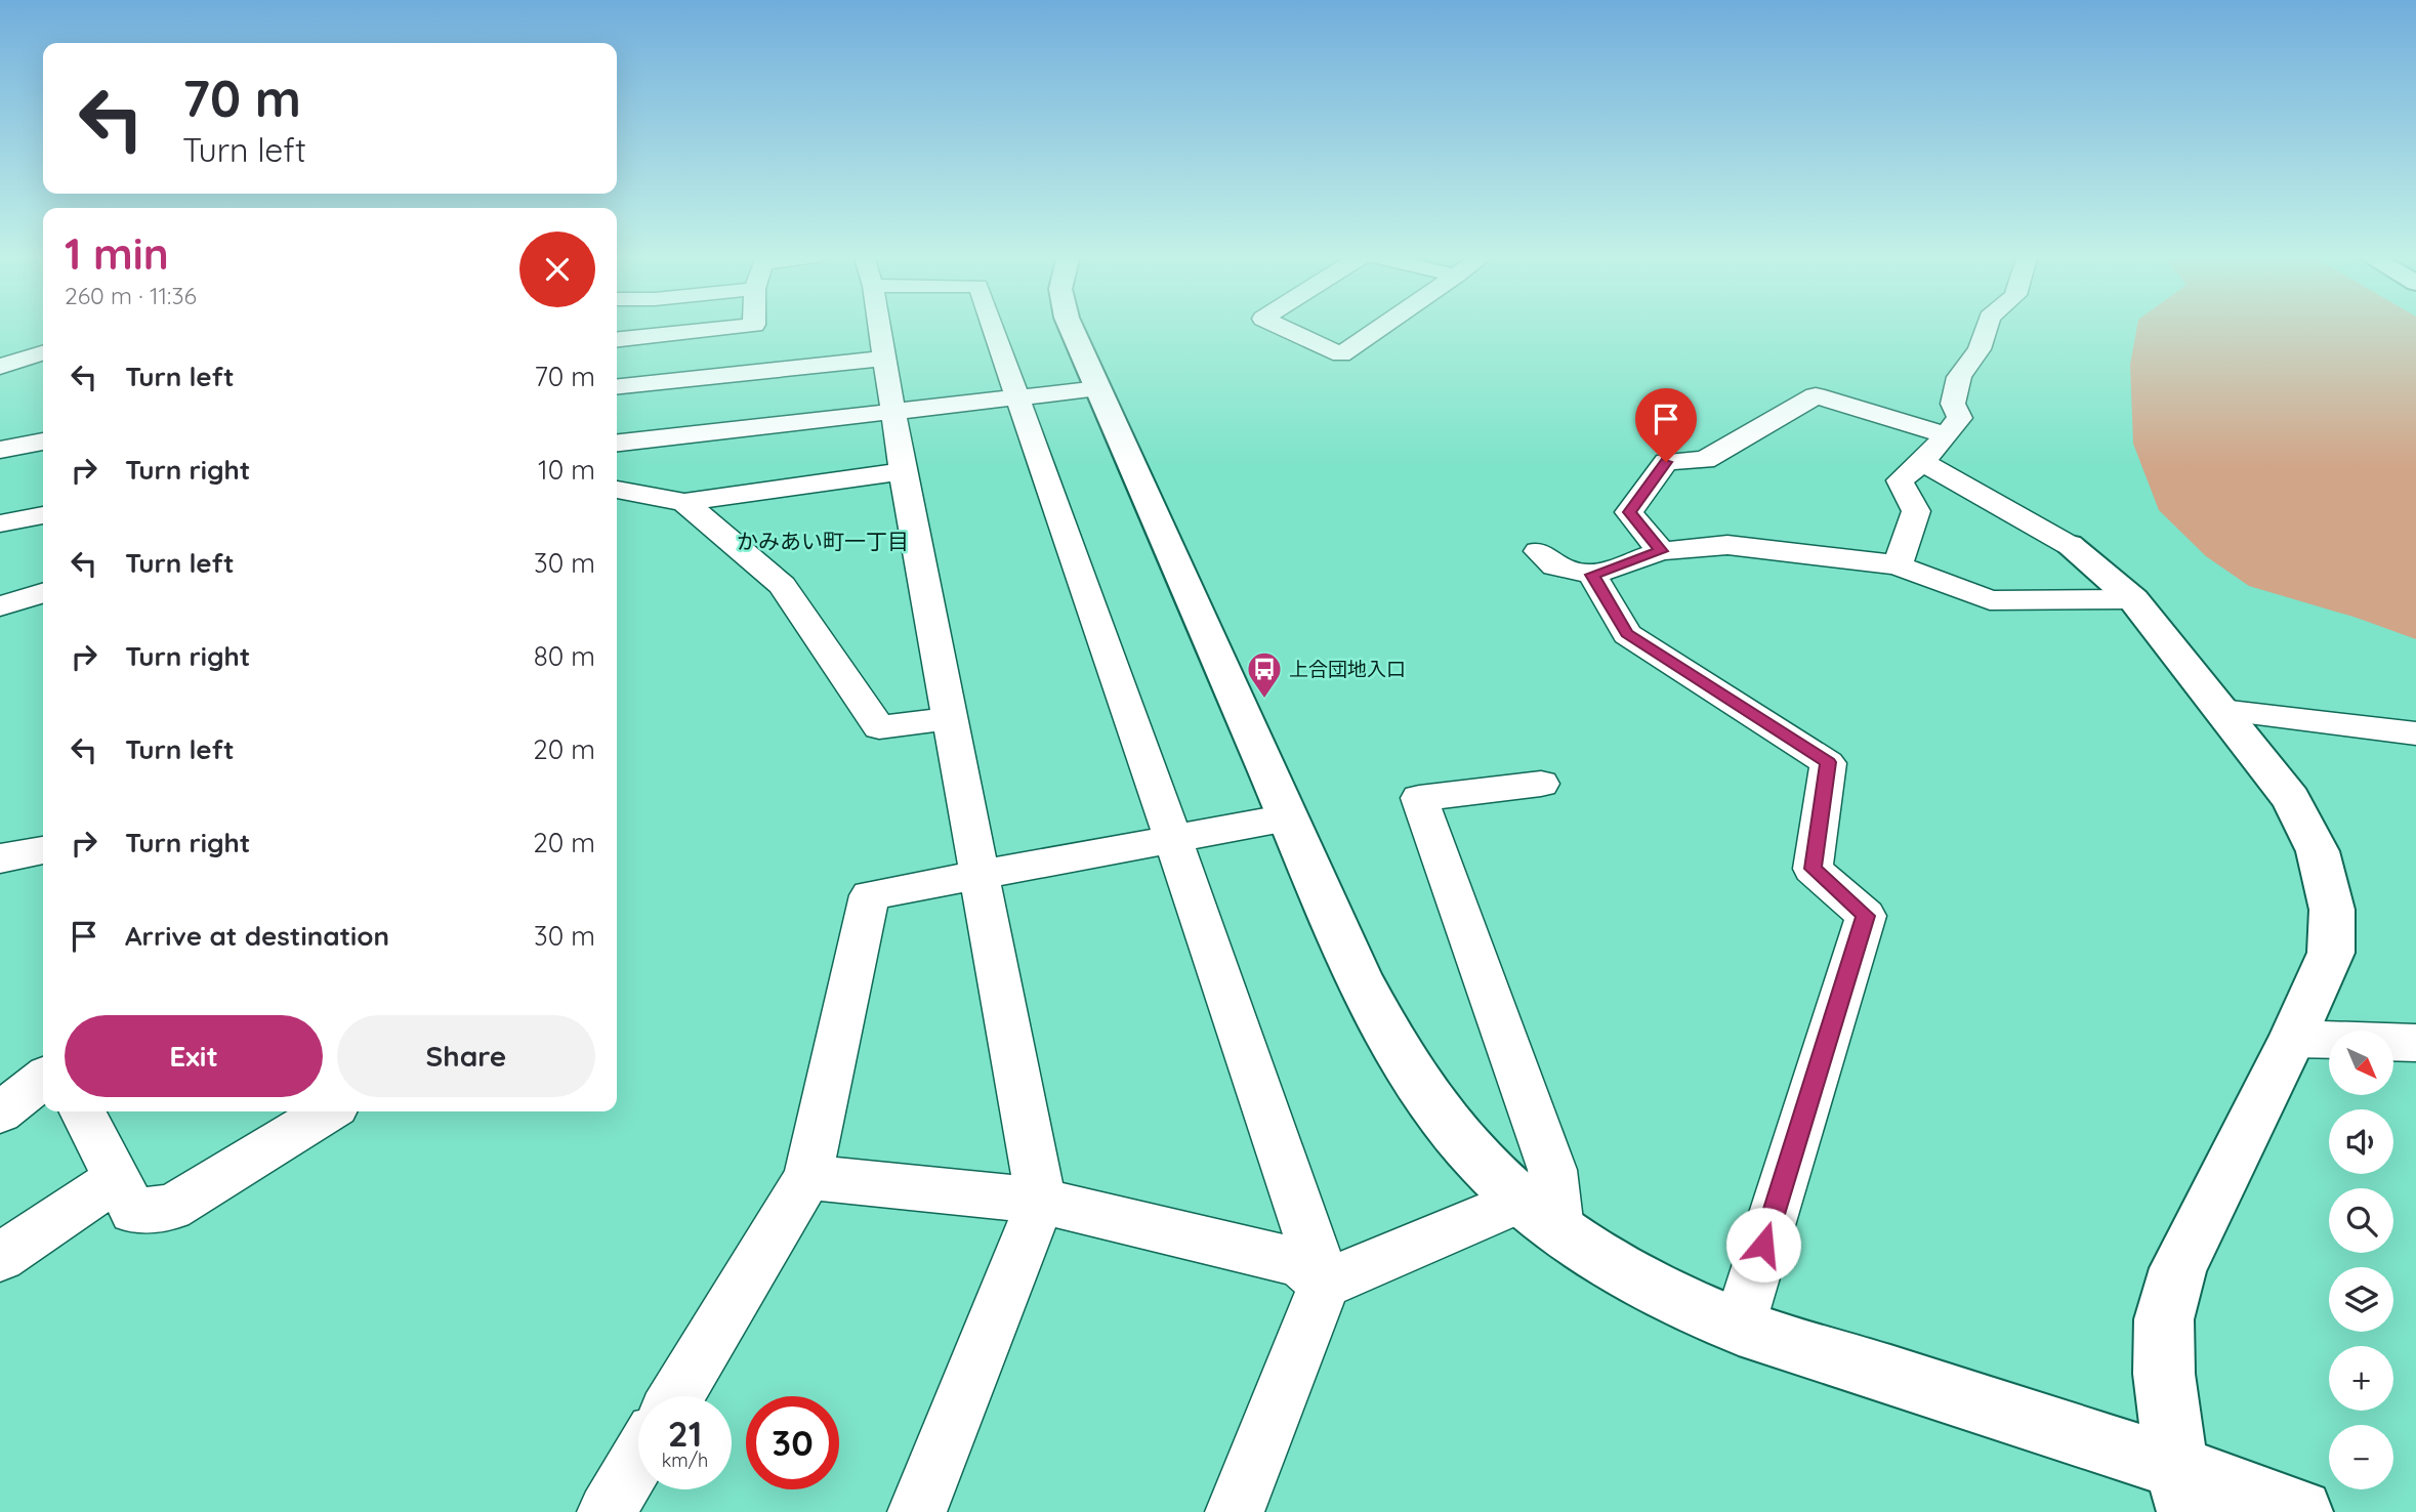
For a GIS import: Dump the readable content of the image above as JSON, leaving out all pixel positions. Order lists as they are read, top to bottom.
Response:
{
  "districts": ["かみあい町一丁目"],
  "places": {
    "bus stop": ["上合団地入口"]
  },
  "north": "bottom right",
  "page": {
    "turn": ["70 m", "Turn left"],
    "heading": ["1 min", "260 m · 11:36"],
    "list": [
      {
        "name": "Turn left",
        "value": "70 m"
      },
      {
        "name": "Turn right",
        "value": "10 m"
      },
      {
        "name": "Turn left",
        "value": "30 m"
      },
      {
        "name": "Turn right",
        "value": "80 m"
      },
      {
        "name": "Turn left",
        "value": "20 m"
      },
      {
        "name": "Turn right",
        "value": "20 m"
      },
      {
        "name": "Arrive at destination",
        "value": "30 m"
      }
    ],
    "buttons": ["Exit", "Share"],
    "map_buttons": ["+", "−"],
    "speed": "21 km/h",
    "limit": "30"
  }
}
